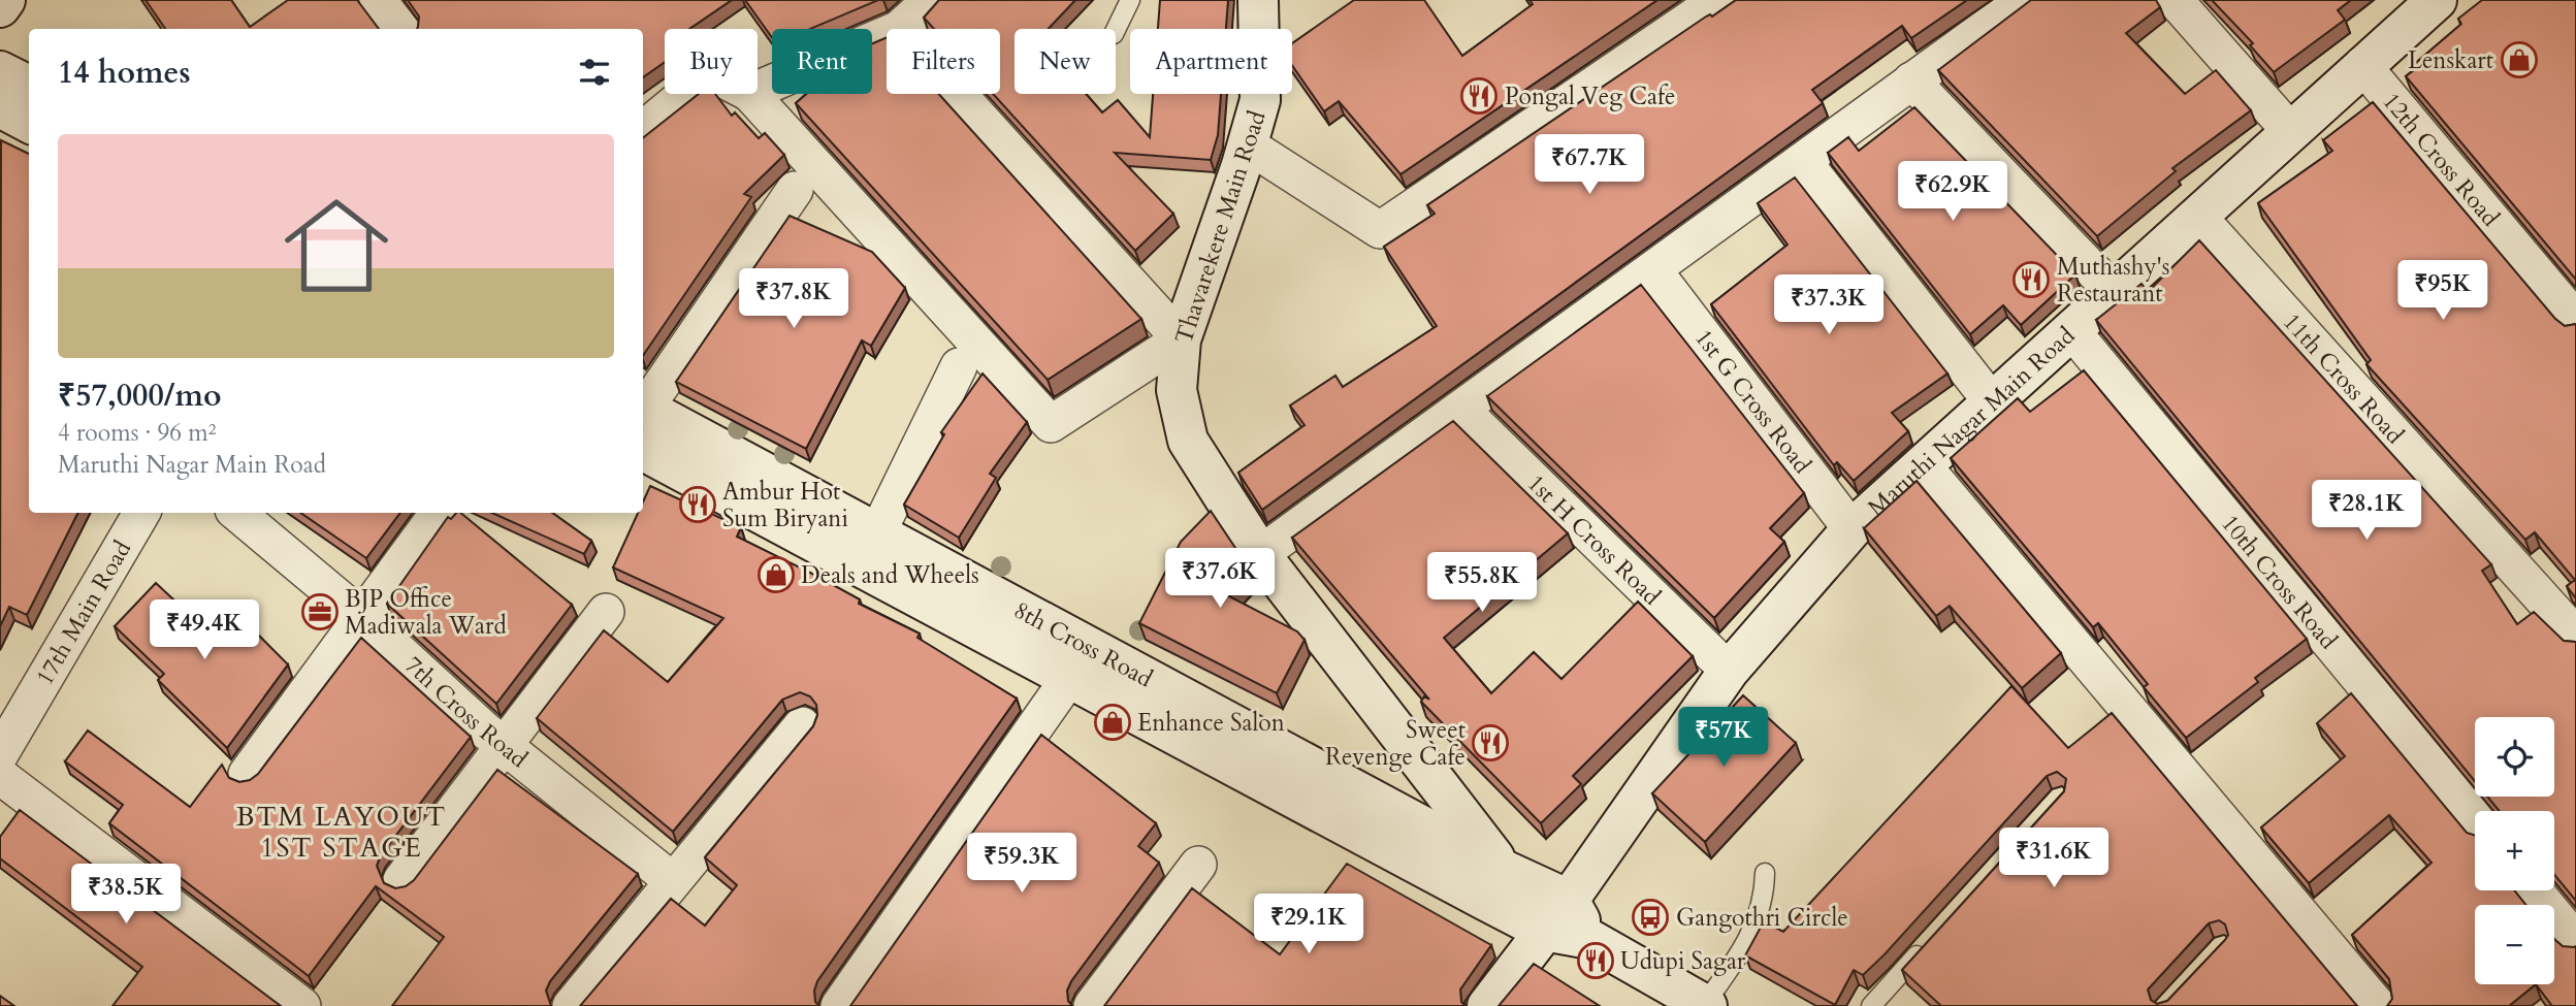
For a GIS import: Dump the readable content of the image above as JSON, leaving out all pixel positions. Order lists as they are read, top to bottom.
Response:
{
  "streets": {
    "street": [
      "12th Cross Road",
      "Thavarekere Main Road",
      "11th Cross Road",
      "1st G Cross Road",
      "Maruthi Nagar Main Road",
      "1st H Cross Road",
      "10th Cross Road",
      "17th Main Road",
      "8th Cross Road",
      "7th Cross Road"
    ]
  },
  "crossings": [
    ["12th Cross Road", "Maruthi Nagar Main Road"],
    ["Thavarekere Main Road", "8th Cross Road"],
    ["11th Cross Road", "Maruthi Nagar Main Road"],
    ["1st G Cross Road", "Maruthi Nagar Main Road"],
    ["Maruthi Nagar Main Road", "1st H Cross Road"],
    ["Maruthi Nagar Main Road", "10th Cross Road"],
    ["Maruthi Nagar Main Road", "8th Cross Road"]
  ],
  "districts": ["BTM LAYOUT 1ST STAGE"],
  "places": {
    "shop": ["Lenskart", "Deals and Wheels", "Enhance Salon"],
    "restaurant": [
      "Pongal Veg Cafe",
      "Muthashy's Restaurant",
      "Ambur Hot Sum Biryani",
      "Sweet Revenge Cafe",
      "Udupi Sagar"
    ],
    "office": ["BJP Office Madiwala Ward"],
    "bus stop": ["Gangothri Circle"]
  },
  "page": {
    "chip": [
      "Buy",
      "Rent",
      "Filters",
      "New",
      "Apartment"
    ],
    "heading": "14 homes",
    "list": [
      {
        "name": "₹57,000/mo",
        "note": "4 rooms · 96 m² · Maruthi Nagar Main Road"
      }
    ],
    "price": [
      "₹67.7K",
      "₹62.9K",
      "₹95K",
      "₹37.8K",
      "₹37.3K",
      "₹28.1K",
      "₹37.6K",
      "₹55.8K",
      "₹49.4K",
      "₹57K",
      "₹31.6K",
      "₹59.3K",
      "₹38.5K",
      "₹29.1K"
    ],
    "map_buttons": ["+", "−"]
  }
}
